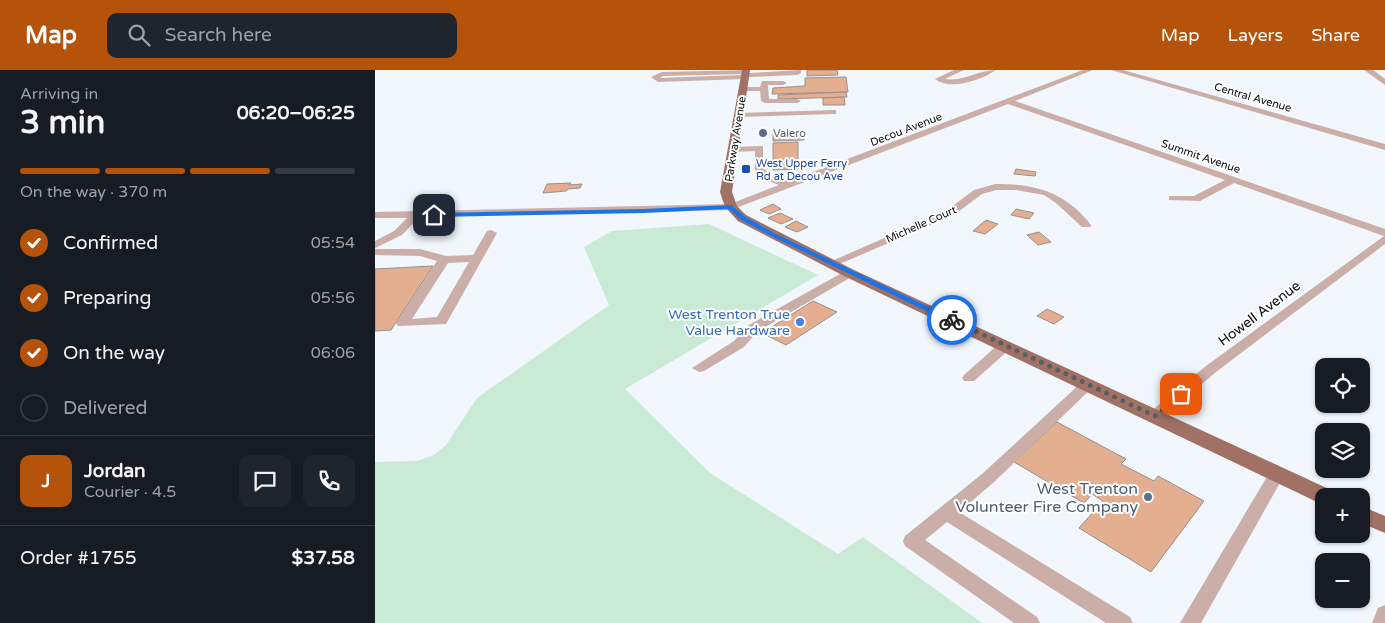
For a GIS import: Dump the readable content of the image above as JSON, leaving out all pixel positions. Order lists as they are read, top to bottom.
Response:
{
  "streets": {
    "main road": ["Parkway Avenue"],
    "street": [
      "Central Avenue",
      "Decou Avenue",
      "Summit Avenue",
      "Michelle Court",
      "Howell Avenue"
    ]
  },
  "crossings": [
    ["Decou Avenue", "Parkway Avenue"],
    ["Decou Avenue", "Summit Avenue"]
  ],
  "places": {
    "other": ["Valero", "West Trenton True Value Hardware", "West Trenton Volunteer Fire Company"],
    "transit": ["West Upper Ferry Rd at Decou Ave"]
  },
  "page": {
    "header": "Map",
    "search": "Search here",
    "nav": ["Map", "Layers", "Share"],
    "heading": ["3 min", "Arriving in", "06:20–06:25"],
    "panel": [
      "Jordan",
      "Courier · 4.5",
      "Order #1755",
      "$37.58"
    ],
    "bar": "On the way · 370 m",
    "list": [
      ["Confirmed", "05:54"],
      ["Preparing", "05:56"],
      ["On the way", "06:06"],
      "Delivered"
    ],
    "map_buttons": ["+", "−"],
    "round": "J"
  }
}
